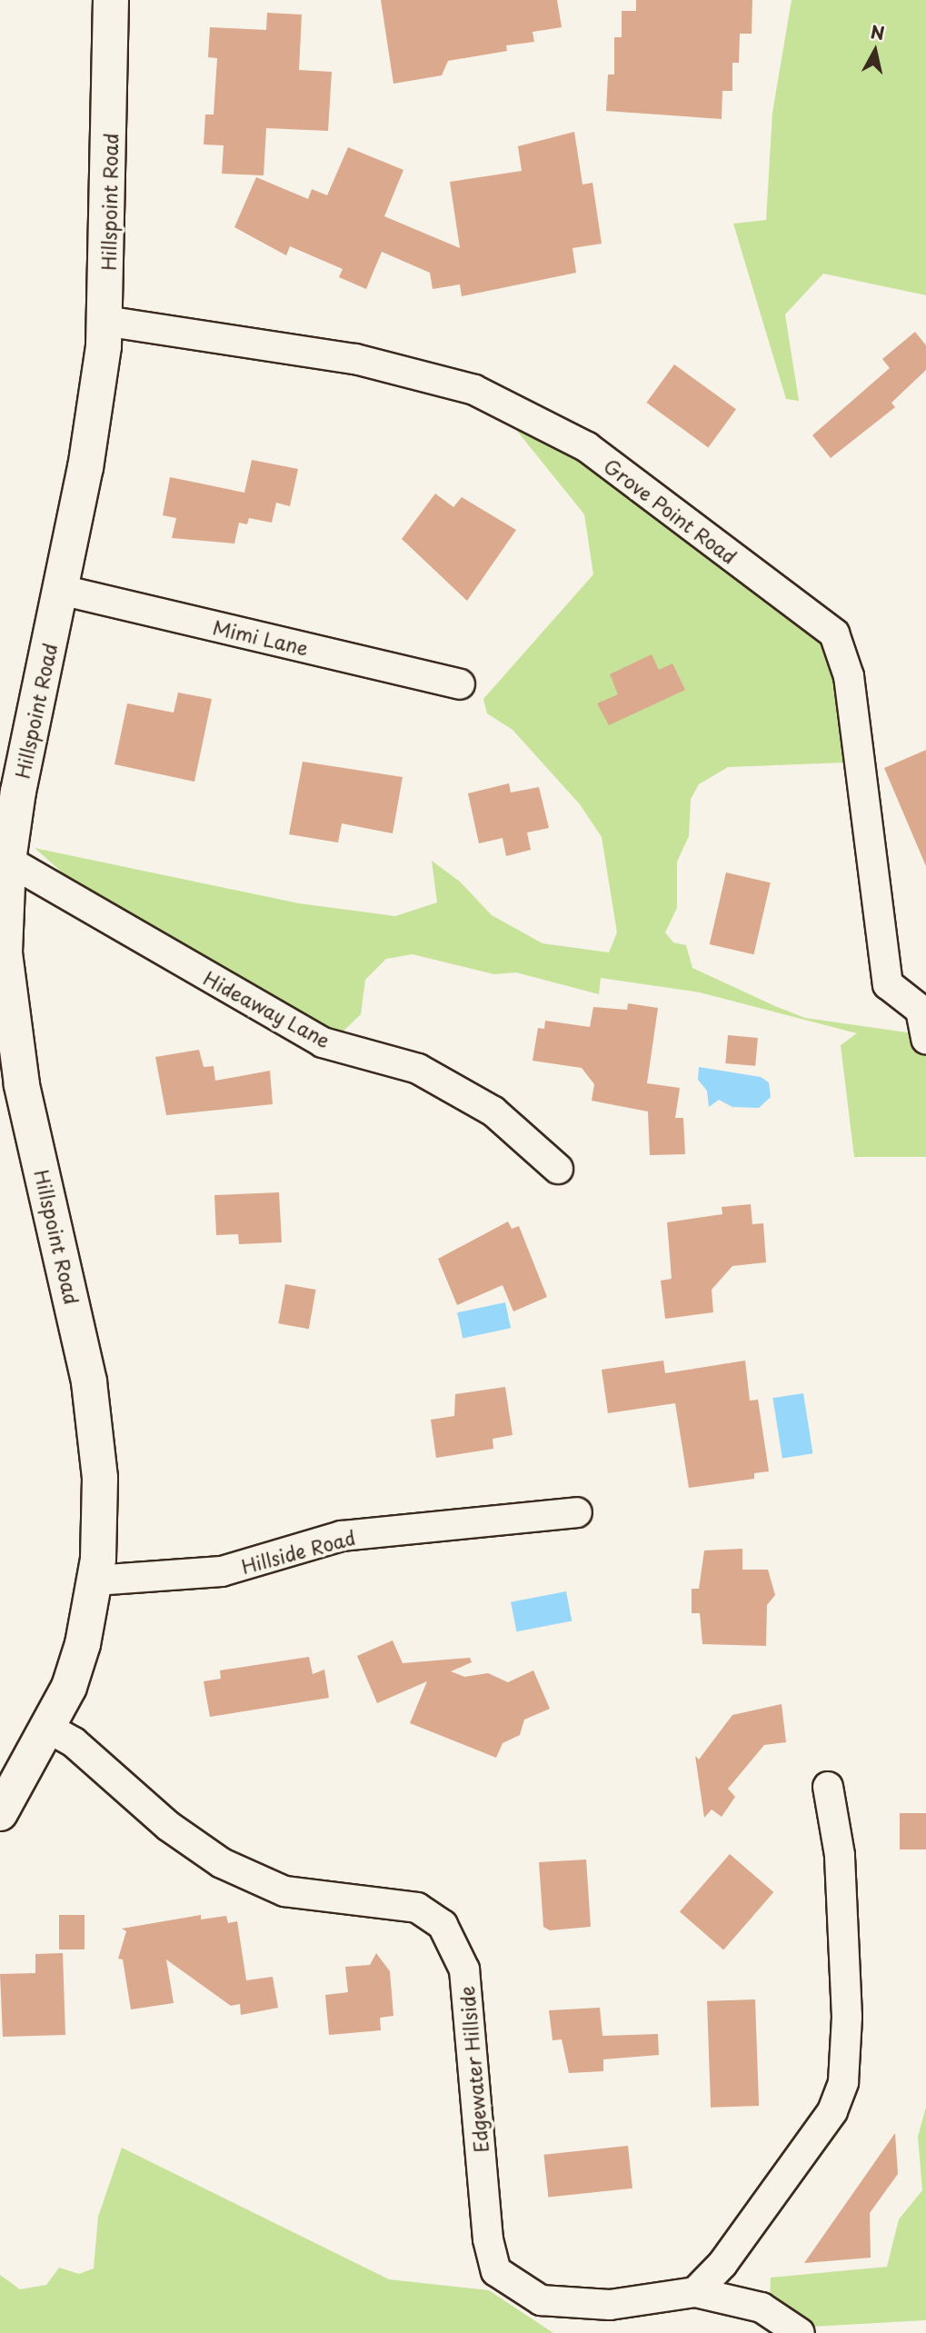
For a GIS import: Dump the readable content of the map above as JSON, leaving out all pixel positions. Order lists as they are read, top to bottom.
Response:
{
  "streets": {
    "street": [
      "Hillspoint Road",
      "Grove Point Road",
      "Mimi Lane",
      "Hideaway Lane",
      "Hillside Road",
      "Edgewater Hillside"
    ]
  },
  "crossings": [
    ["Hillspoint Road", "Grove Point Road"],
    ["Hillspoint Road", "Mimi Lane"],
    ["Hillspoint Road", "Hideaway Lane"],
    ["Hillspoint Road", "Hillside Road"],
    ["Hillspoint Road", "Edgewater Hillside"]
  ],
  "north": "top"
}
